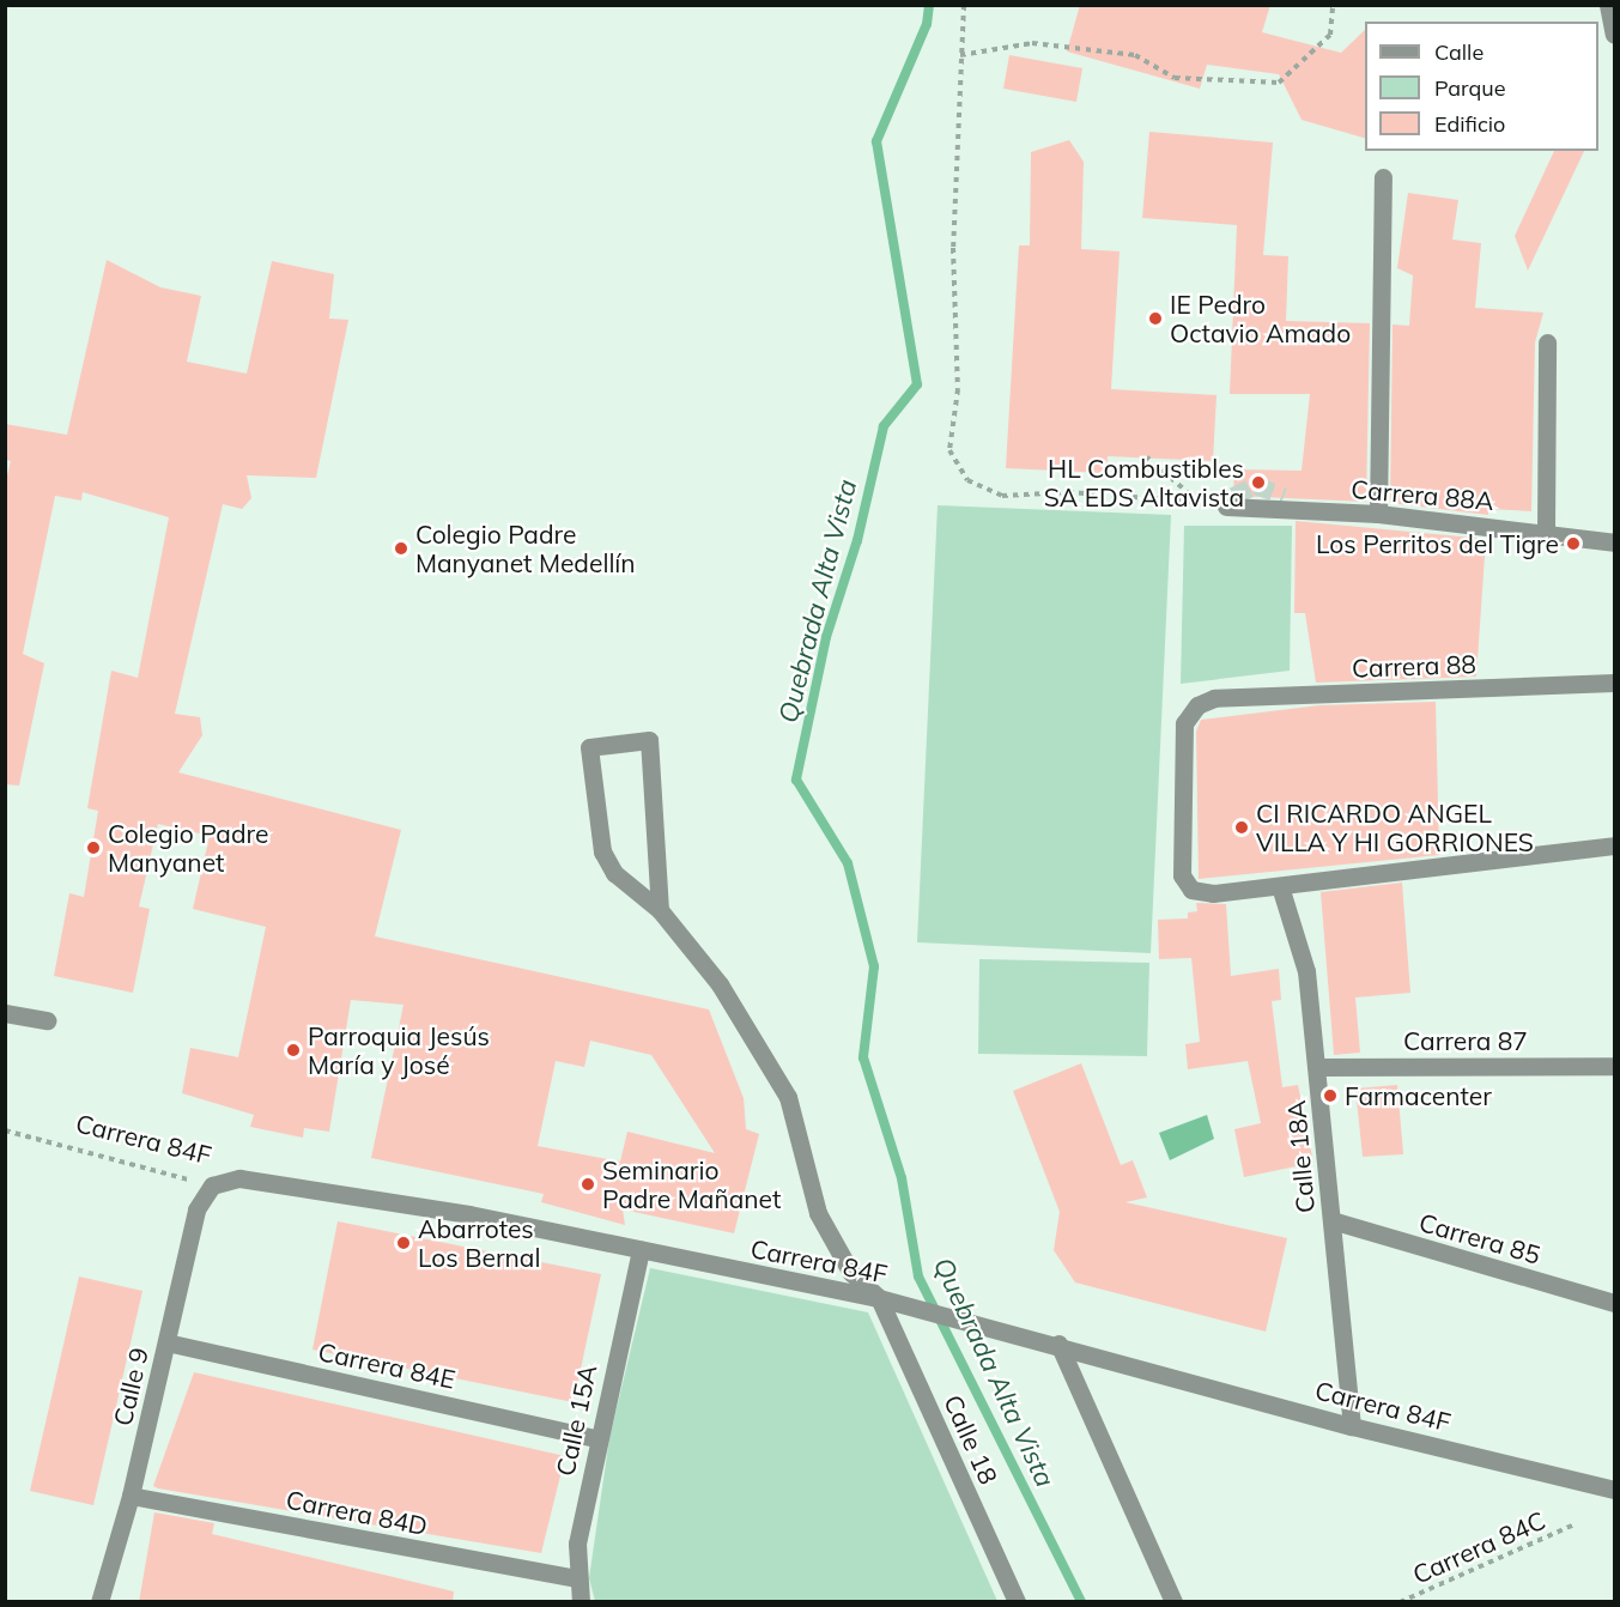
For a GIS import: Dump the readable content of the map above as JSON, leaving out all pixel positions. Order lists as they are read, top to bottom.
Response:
{
  "streets": {
    "street": [
      "Carrera 88A",
      "Carrera 88",
      "Carrera 87",
      "Carrera 84F",
      "Calle 18A",
      "Carrera 85",
      "Carrera 84E",
      "Calle 9",
      "Calle 15A",
      "Calle 18",
      "Carrera 84D"
    ],
    "path": ["Carrera 84C"]
  },
  "crossings": [
    ["Carrera 88", "Calle 18A"],
    ["Carrera 87", "Calle 18A"],
    ["Carrera 84F", "Calle 18A"],
    ["Carrera 84F", "Calle 9"],
    ["Carrera 84F", "Calle 15A"],
    ["Carrera 84F", "Calle 18"],
    ["Calle 18A", "Carrera 85"],
    ["Carrera 84E", "Calle 9"],
    ["Carrera 84E", "Calle 15A"],
    ["Calle 9", "Carrera 84D"],
    ["Calle 15A", "Carrera 84D"]
  ],
  "water": ["Quebrada Alta Vista"],
  "places": [
    "IE Pedro Octavio Amado",
    "HL Combustibles SA EDS Altavista",
    "Los Perritos del Tigre",
    "Colegio Padre Manyanet Medellín",
    "CI RICARDO ANGEL VILLA Y HI GORRIONES",
    "Colegio Padre Manyanet",
    "Parroquia Jesús María y José",
    "Farmacenter",
    "Seminario Padre Mañanet",
    "Abarrotes Los Bernal"
  ],
  "legend": ["Calle", "Parque", "Edificio"]
}
